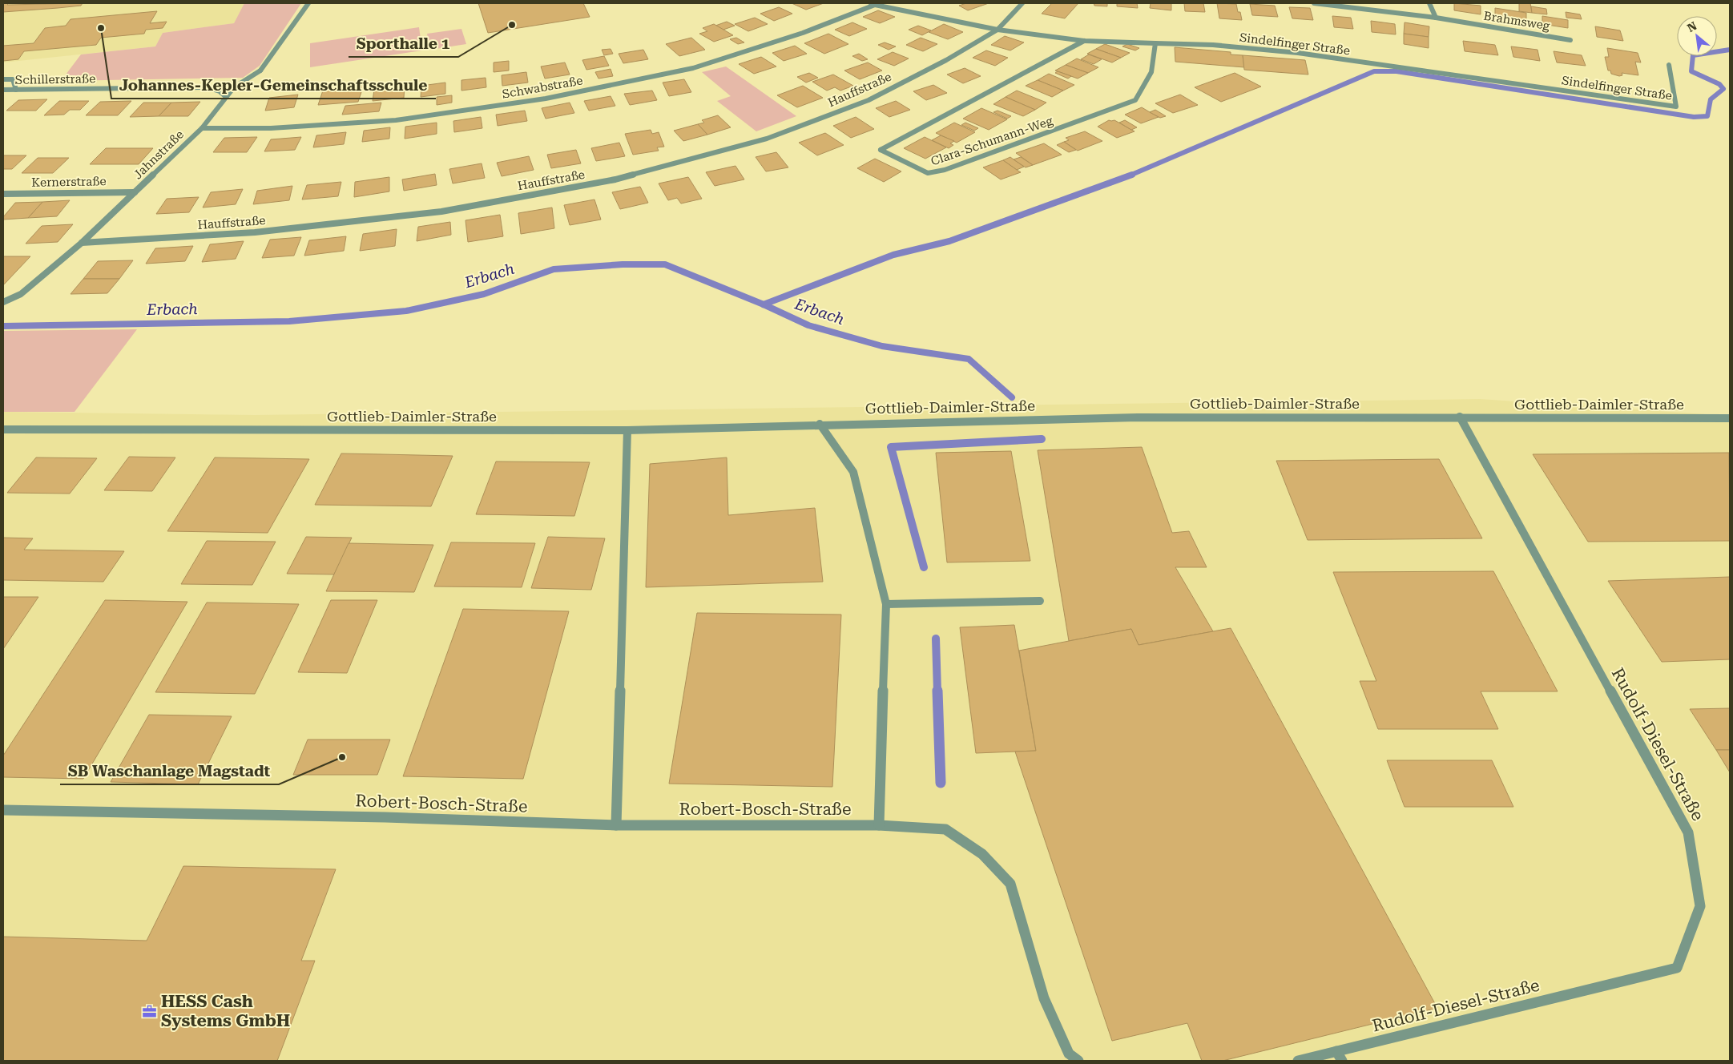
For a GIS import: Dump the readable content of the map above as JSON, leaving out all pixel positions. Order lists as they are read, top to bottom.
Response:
{
  "streets": {
    "street": [
      "Brahmsweg",
      "Sindelfinger Straße",
      "Schillerstraße",
      "Schwabstraße",
      "Hauffstraße",
      "Clara-Schumann-Weg",
      "Jahnstraße",
      "Kernerstraße",
      "Gottlieb-Daimler-Straße",
      "Rudolf-Diesel-Straße",
      "Robert-Bosch-Straße"
    ]
  },
  "crossings": [
    ["Sindelfinger Straße", "Schwabstraße"],
    ["Sindelfinger Straße", "Hauffstraße"],
    ["Sindelfinger Straße", "Clara-Schumann-Weg"],
    ["Schillerstraße", "Jahnstraße"],
    ["Schwabstraße", "Jahnstraße"],
    ["Hauffstraße", "Jahnstraße"],
    ["Jahnstraße", "Kernerstraße"],
    ["Gottlieb-Daimler-Straße", "Rudolf-Diesel-Straße"]
  ],
  "water": ["Erbach"],
  "places": {
    "other": ["Sporthalle 1", "Johannes-Kepler-Gemeinschaftsschule", "SB Waschanlage Magstadt"],
    "office": ["HESS Cash Systems GmbH"]
  },
  "north": "top left"
}
